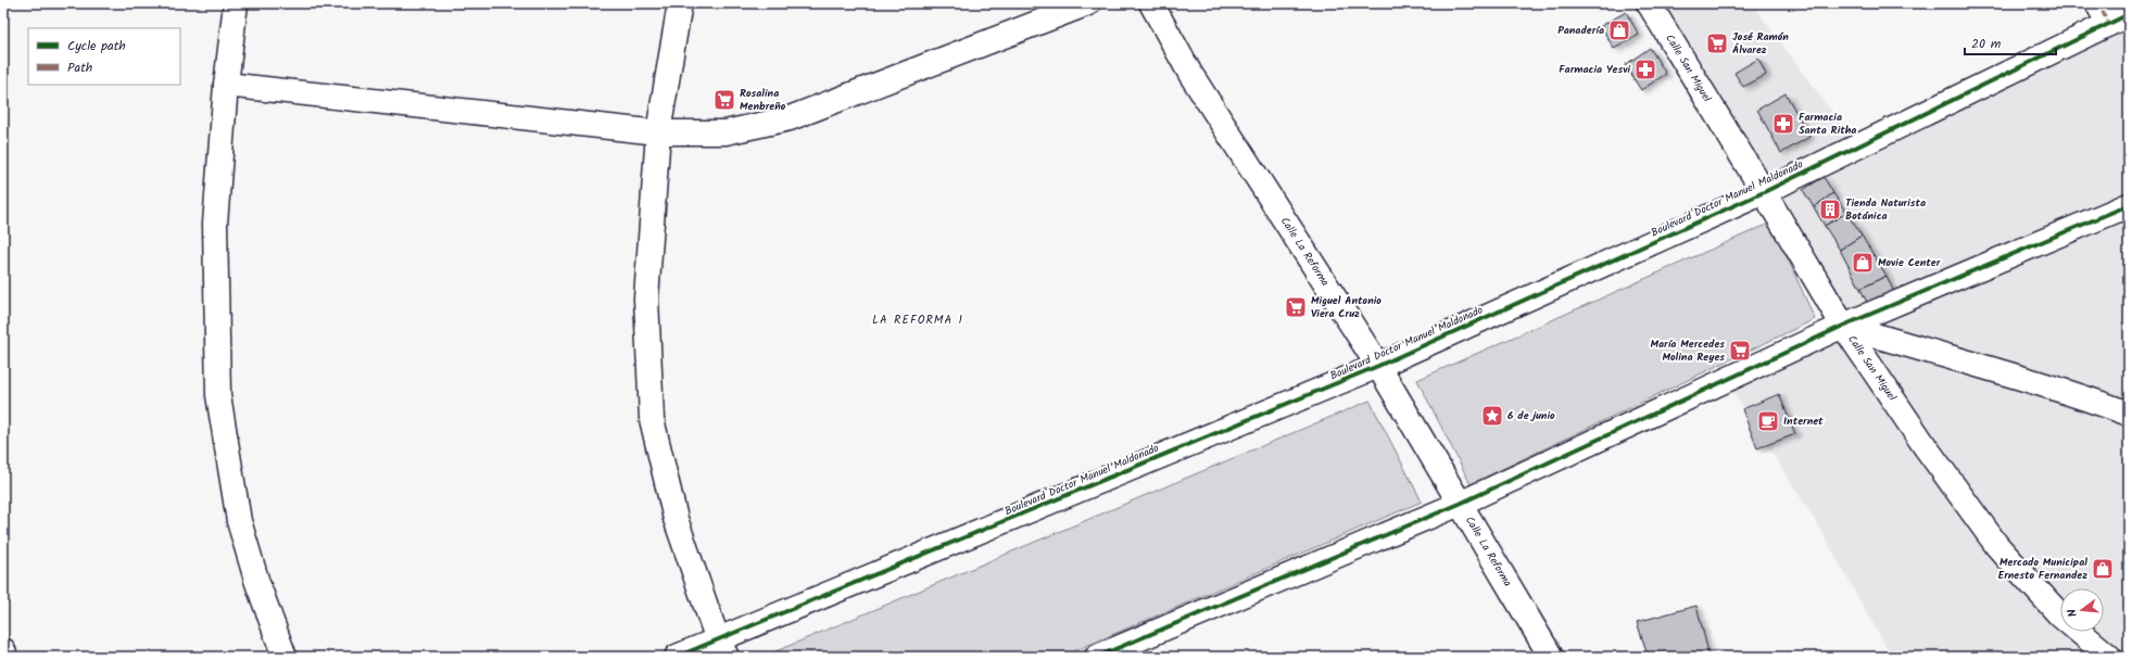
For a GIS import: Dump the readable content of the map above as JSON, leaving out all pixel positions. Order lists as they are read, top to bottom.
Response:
{
  "streets": {
    "street": ["Calle San Miguel", "Boulevard Doctor Manuel Maldonado", "Calle La Reforma"]
  },
  "crossings": [
    ["Calle San Miguel", "Boulevard Doctor Manuel Maldonado"],
    ["Boulevard Doctor Manuel Maldonado", "Calle La Reforma"]
  ],
  "districts": ["LA REFORMA 1"],
  "places": {
    "shop": ["Panadería", "Movie Center", "Mercado Municipal Ernesto Fernandez"],
    "supermarket": [
      "José Ramón Álvarez",
      "Rosalina Menbreño",
      "Miguel Antonio Viera Cruz",
      "María Mercedes Molina Reyes"
    ],
    "pharmacy": ["Farmacia Yesvi", "Farmacia Santa Ritha"],
    "building": ["Tienda Naturista Botánica"],
    "place": ["6 de junio"],
    "cafe": ["Internet"]
  },
  "legend": ["Cycle path", "Path"],
  "scale_bar": "20 m",
  "north": "left"
}
